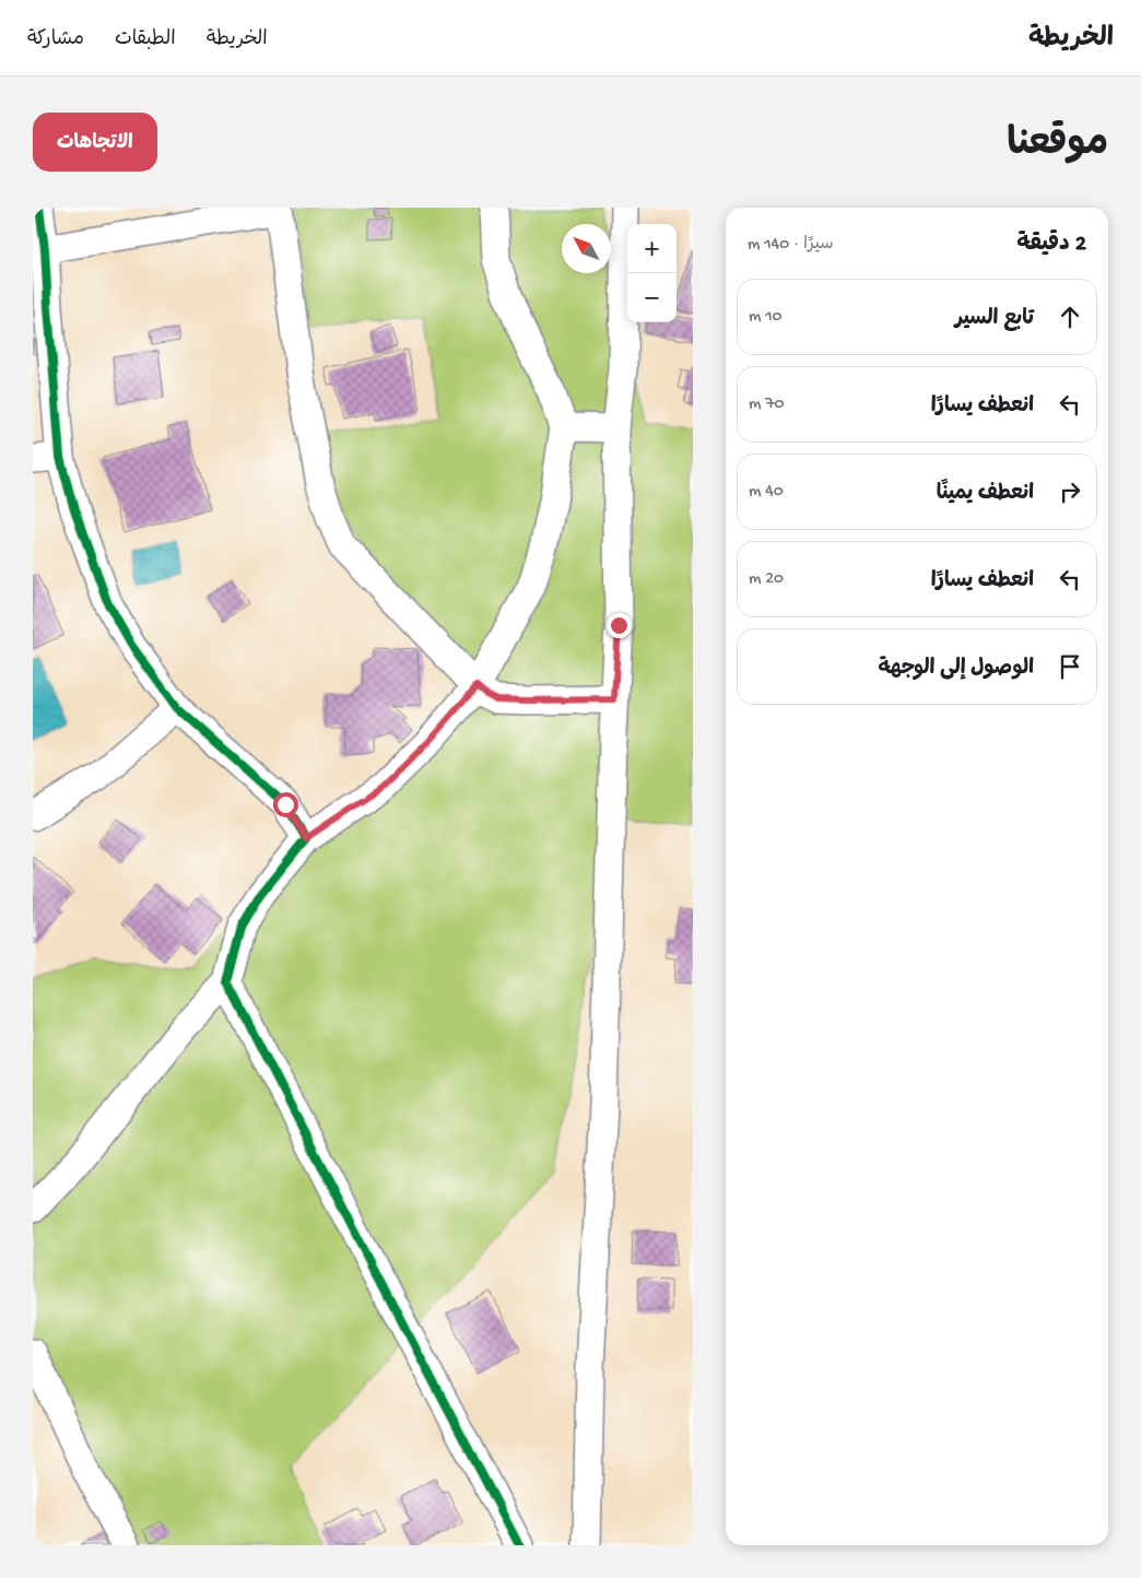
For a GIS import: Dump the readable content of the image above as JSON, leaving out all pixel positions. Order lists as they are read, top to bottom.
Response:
{
  "north": "top left",
  "page": {
    "header": "الخريطة",
    "nav": ["الخريطة", "الطبقات", "مشاركة"],
    "title": "موقعنا",
    "buttons": "الاتجاهات",
    "heading": ["2 دقيقة", "سيرًا · 140 m"],
    "map_buttons": ["+", "−"],
    "list": [
      ["تابع السير", "10 m"],
      ["انعطف يسارًا", "70 m"],
      ["انعطف يمينًا", "40 m"],
      ["انعطف يسارًا", "20 m"],
      "الوصول إلى الوجهة"
    ]
  }
}
